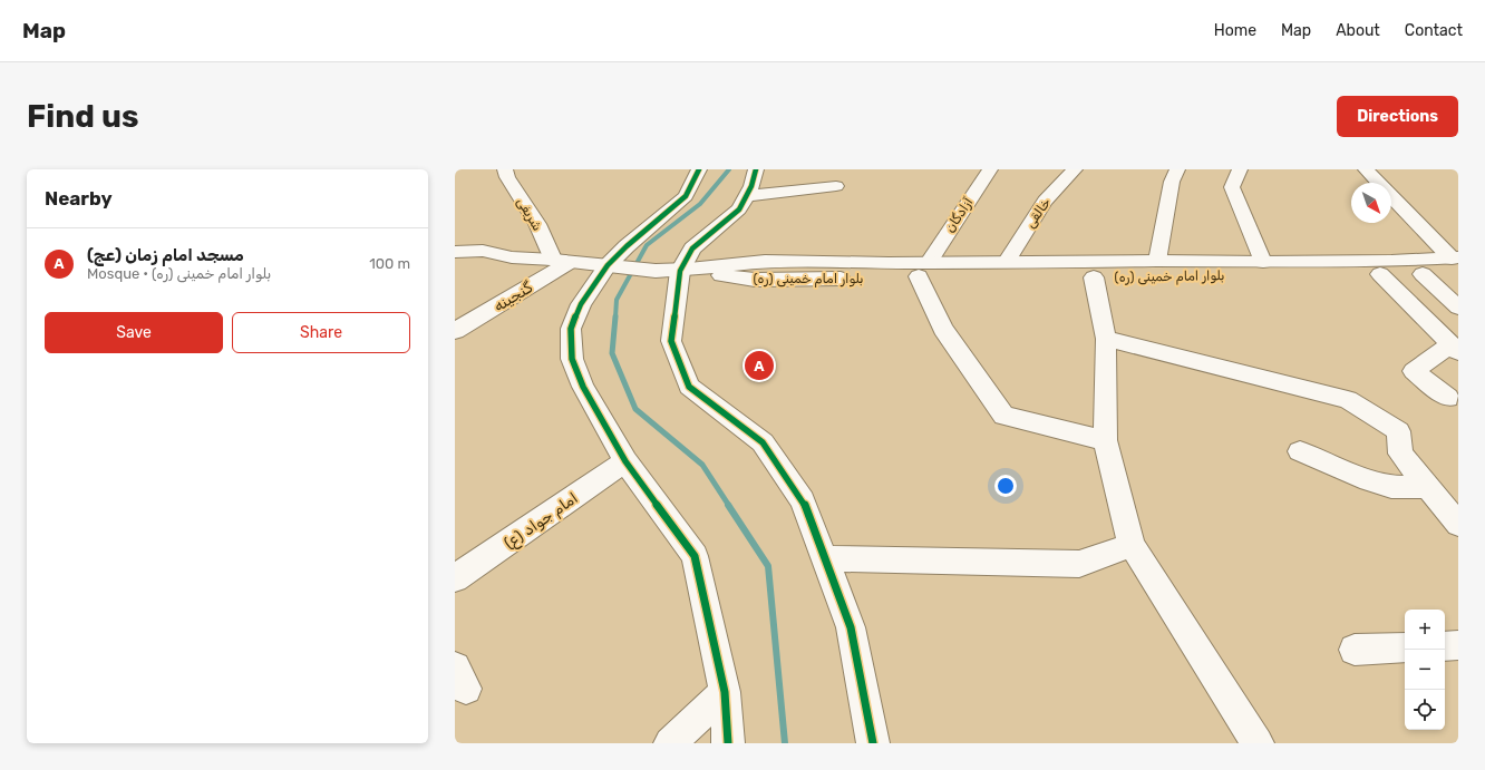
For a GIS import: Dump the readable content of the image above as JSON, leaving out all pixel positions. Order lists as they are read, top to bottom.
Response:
{
  "streets": {
    "street": [
      "خالقی",
      "شریفی",
      "آزادگان",
      "بلوار امام خمینی (ره)",
      "گنجینه",
      "امام جواد (ع)"
    ]
  },
  "crossings": [
    ["خالقی", "بلوار امام خمینی (ره)"],
    ["شریفی", "بلوار امام خمینی (ره)"],
    ["شریفی", "گنجینه"],
    ["آزادگان", "بلوار امام خمینی (ره)"],
    ["بلوار امام خمینی (ره)", "گنجینه"]
  ],
  "north": "bottom right",
  "page": {
    "header": "Map",
    "nav": [
      "Home",
      "Map",
      "About",
      "Contact"
    ],
    "buttons": [
      "Directions",
      ["Save", "Share"]
    ],
    "title": "Find us",
    "heading": "Nearby",
    "list": [
      {
        "mark": "A",
        "name": "مسجد امام زمان (عج)",
        "note": "Mosque · بلوار امام خمینی (ره)",
        "value": "100 m"
      }
    ],
    "pins": "A",
    "map_buttons": ["+", "−"]
  }
}
